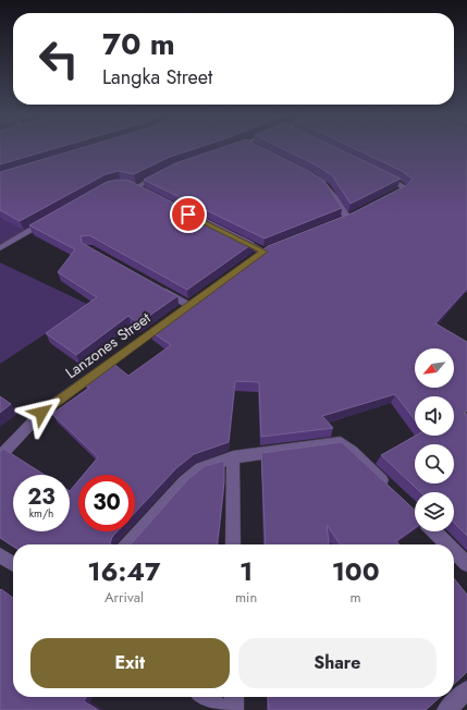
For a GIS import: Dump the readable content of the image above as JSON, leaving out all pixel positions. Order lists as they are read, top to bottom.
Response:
{
  "streets": {
    "street": ["Lanzones Street"]
  },
  "north": "bottom left",
  "page": {
    "turn": ["70 m", "Langka Street"],
    "speed": "23 km/h",
    "limit": "30",
    "eta": [
      "16:47",
      "Arrival",
      "1",
      "min",
      "100",
      "m"
    ],
    "buttons": ["Exit", "Share"]
  }
}
